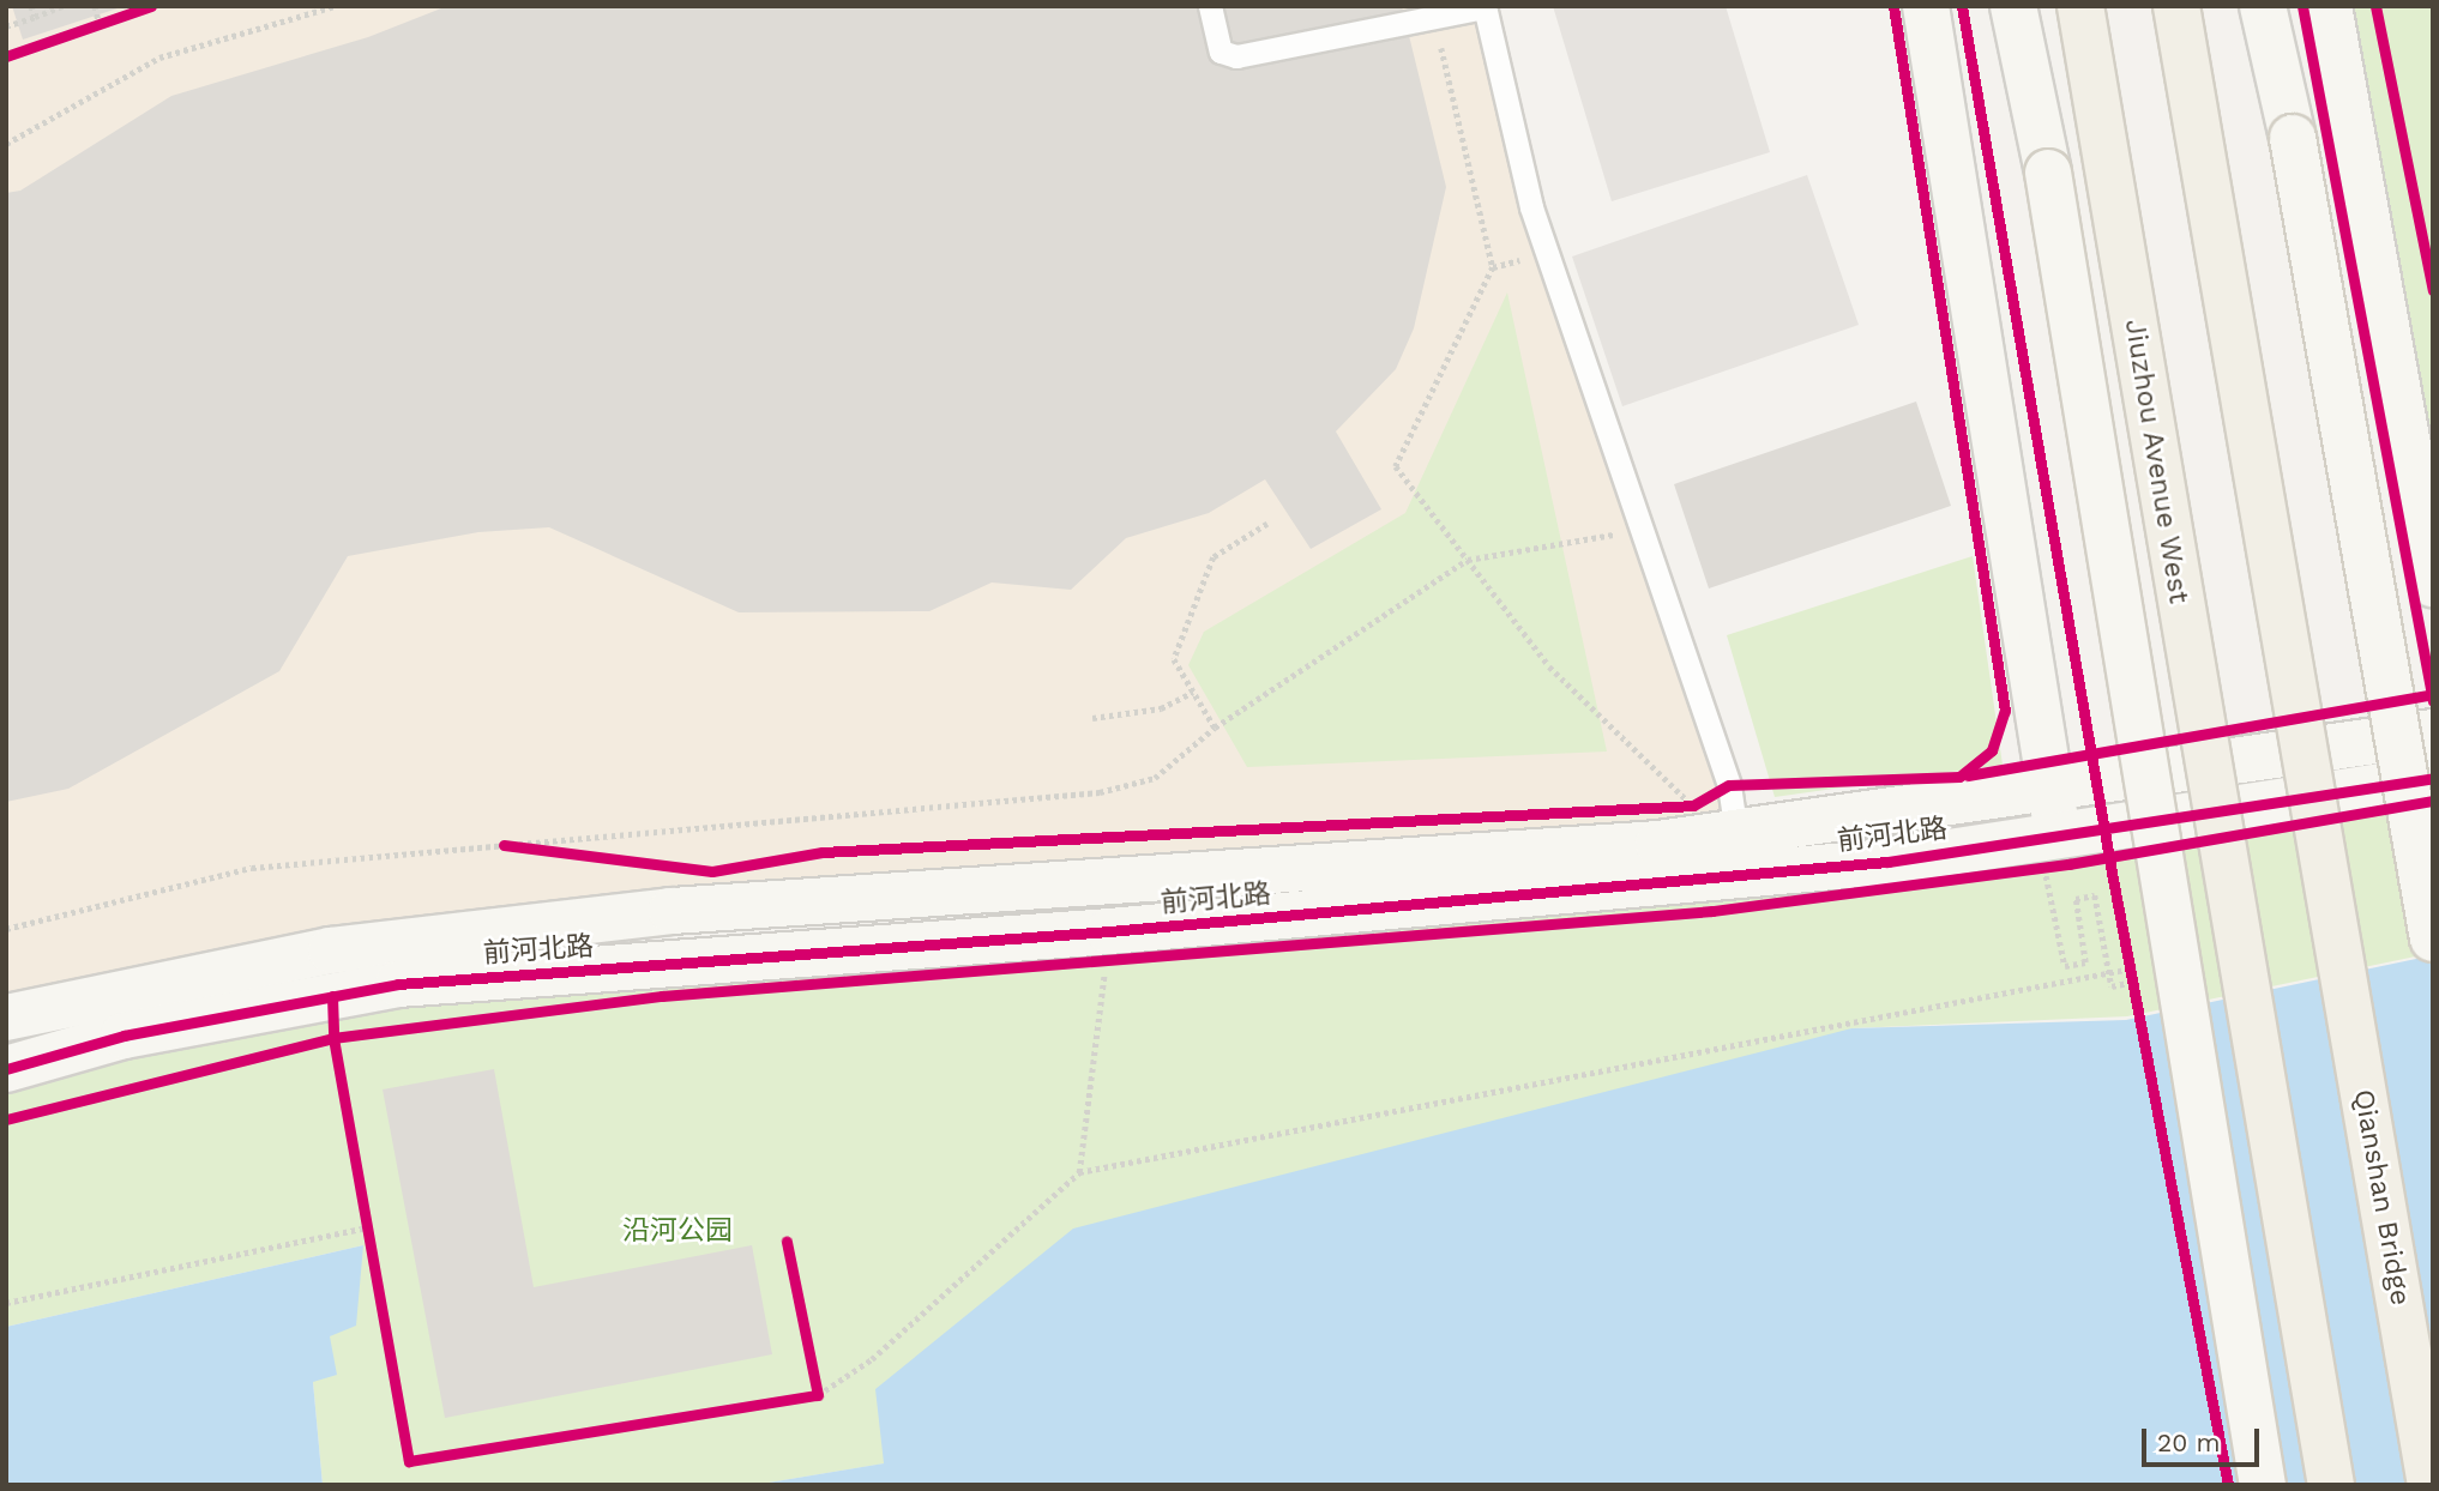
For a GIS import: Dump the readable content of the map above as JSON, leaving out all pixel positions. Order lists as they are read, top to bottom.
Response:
{
  "streets": {
    "main road": ["Jiuzhou Avenue West", "前河北路", "Qianshan Bridge"]
  },
  "parks": ["沿河公园"],
  "scale_bar": "20 m"
}
